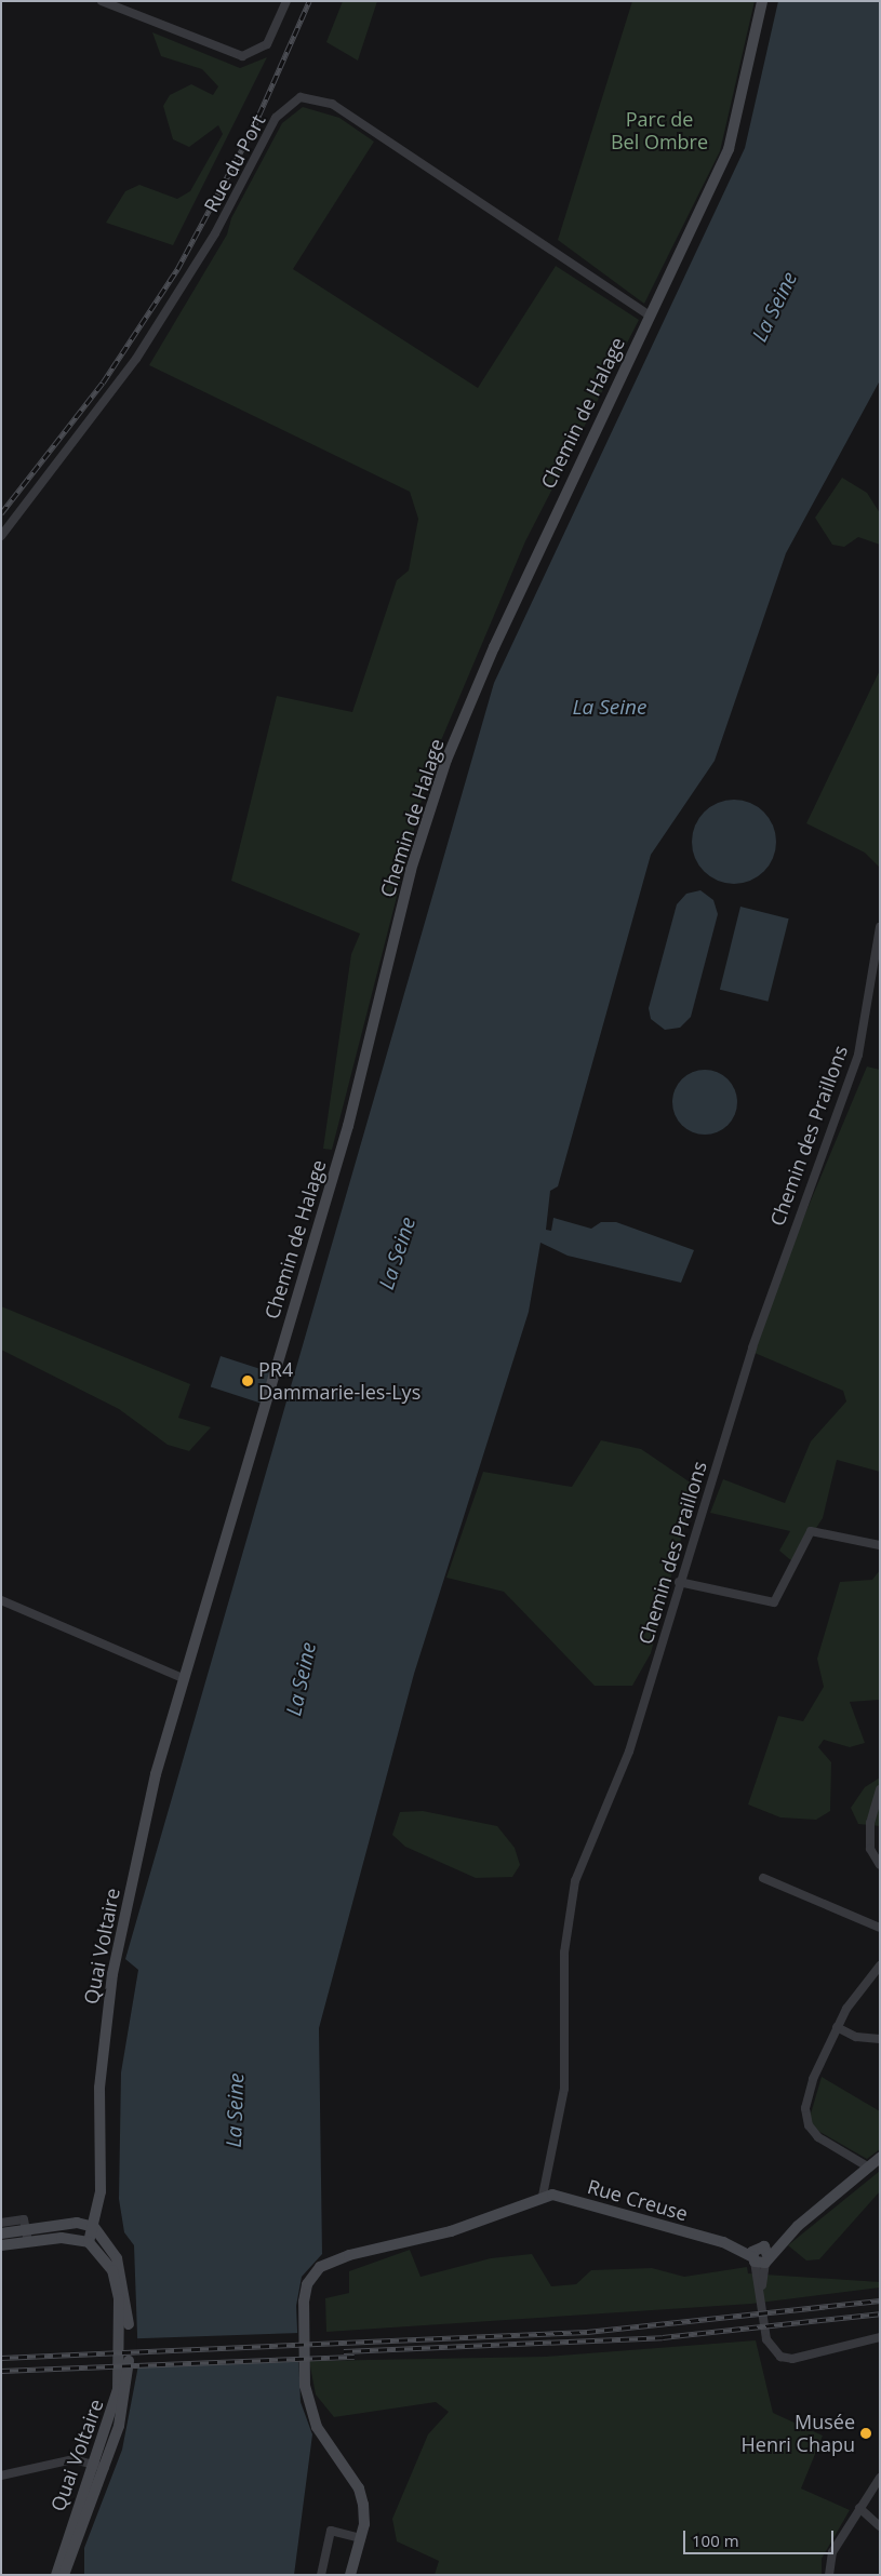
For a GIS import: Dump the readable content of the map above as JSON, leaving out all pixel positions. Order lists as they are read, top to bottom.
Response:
{
  "streets": {
    "street": [
      "Rue du Port",
      "Chemin de Halage",
      "Chemin des Praillons",
      "Quai Voltaire",
      "Rue Creuse"
    ]
  },
  "crossings": [
    ["Rue du Port", "Chemin de Halage"],
    ["Chemin de Halage", "Quai Voltaire"],
    ["Chemin des Praillons", "Rue Creuse"]
  ],
  "water": ["La Seine"],
  "parks": ["Parc de Bel Ombre"],
  "places": ["PR4 Dammarie-les-Lys", "Musée Henri Chapu"],
  "scale_bar": "100 m"
}
